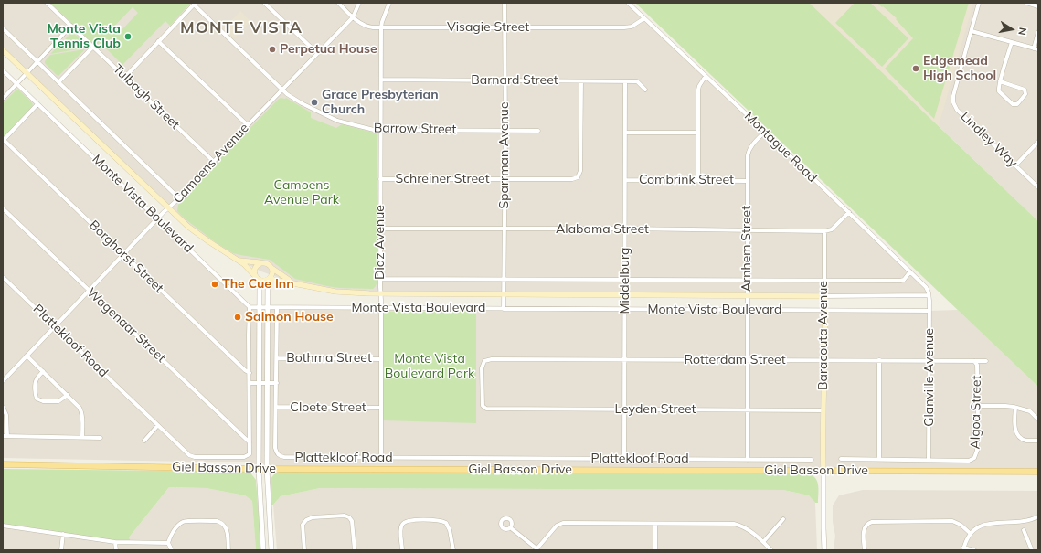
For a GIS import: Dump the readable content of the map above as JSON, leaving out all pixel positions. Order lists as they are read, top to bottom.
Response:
{
  "streets": {
    "main road": ["Monte Vista Boulevard", "Baracouta Avenue", "Giel Basson Drive"],
    "street": [
      "Visagie Street",
      "Barnard Street",
      "Tulbagh Street",
      "Barrow Street",
      "Lindley Way",
      "Montague Road",
      "Sparrman Avenue",
      "Camoens Avenue",
      "Schreiner Street",
      "Combrink Street",
      "Alabama Street",
      "Diaz Avenue",
      "Arnhem Street",
      "Borghorst Street",
      "Middelburg",
      "Wagenaar Street",
      "Plattekloof Road",
      "Bothma Street",
      "Rotterdam Street",
      "Glanville Avenue",
      "Cloete Street",
      "Leyden Street",
      "Algoa Street"
    ]
  },
  "crossings": [
    ["Visagie Street", "Montague Road"],
    ["Visagie Street", "Sparrman Avenue"],
    ["Visagie Street", "Camoens Avenue"],
    ["Visagie Street", "Diaz Avenue"],
    ["Barnard Street", "Sparrman Avenue"],
    ["Barnard Street", "Schreiner Street"],
    ["Barnard Street", "Diaz Avenue"],
    ["Barnard Street", "Middelburg"],
    ["Tulbagh Street", "Camoens Avenue"],
    ["Barrow Street", "Sparrman Avenue"],
    ["Barrow Street", "Camoens Avenue"],
    ["Barrow Street", "Diaz Avenue"],
    ["Montague Road", "Monte Vista Boulevard"],
    ["Montague Road", "Arnhem Street"],
    ["Montague Road", "Glanville Avenue"],
    ["Sparrman Avenue", "Schreiner Street"],
    ["Sparrman Avenue", "Monte Vista Boulevard"],
    ["Sparrman Avenue", "Alabama Street"],
    ["Camoens Avenue", "Monte Vista Boulevard"],
    ["Camoens Avenue", "Borghorst Street"],
    ["Camoens Avenue", "Wagenaar Street"],
    ["Camoens Avenue", "Plattekloof Road"],
    ["Schreiner Street", "Diaz Avenue"],
    ["Combrink Street", "Arnhem Street"],
    ["Combrink Street", "Middelburg"],
    ["Monte Vista Boulevard", "Diaz Avenue"],
    ["Monte Vista Boulevard", "Arnhem Street"],
    ["Monte Vista Boulevard", "Middelburg"],
    ["Monte Vista Boulevard", "Baracouta Avenue"],
    ["Monte Vista Boulevard", "Glanville Avenue"],
    ["Alabama Street", "Diaz Avenue"],
    ["Alabama Street", "Arnhem Street"],
    ["Alabama Street", "Middelburg"],
    ["Alabama Street", "Baracouta Avenue"],
    ["Diaz Avenue", "Plattekloof Road"],
    ["Diaz Avenue", "Bothma Street"],
    ["Diaz Avenue", "Cloete Street"],
    ["Arnhem Street", "Plattekloof Road"],
    ["Arnhem Street", "Rotterdam Street"],
    ["Arnhem Street", "Leyden Street"],
    ["Middelburg", "Plattekloof Road"],
    ["Middelburg", "Rotterdam Street"],
    ["Middelburg", "Leyden Street"],
    ["Wagenaar Street", "Plattekloof Road"],
    ["Baracouta Avenue", "Rotterdam Street"],
    ["Baracouta Avenue", "Leyden Street"],
    ["Baracouta Avenue", "Giel Basson Drive"],
    ["Plattekloof Road", "Cloete Street"],
    ["Rotterdam Street", "Glanville Avenue"],
    ["Rotterdam Street", "Leyden Street"],
    ["Rotterdam Street", "Algoa Street"],
    ["Glanville Avenue", "Algoa Street"]
  ],
  "districts": ["MONTE VISTA"],
  "parks": ["Camoens Avenue Park", "Monte Vista Boulevard Park"],
  "places": [
    "Monte Vista Tennis Club",
    "Perpetua House",
    "Edgemead High School",
    "Grace Presbyterian Church",
    "The Cue Inn",
    "Salmon House"
  ],
  "north": "right"
}
